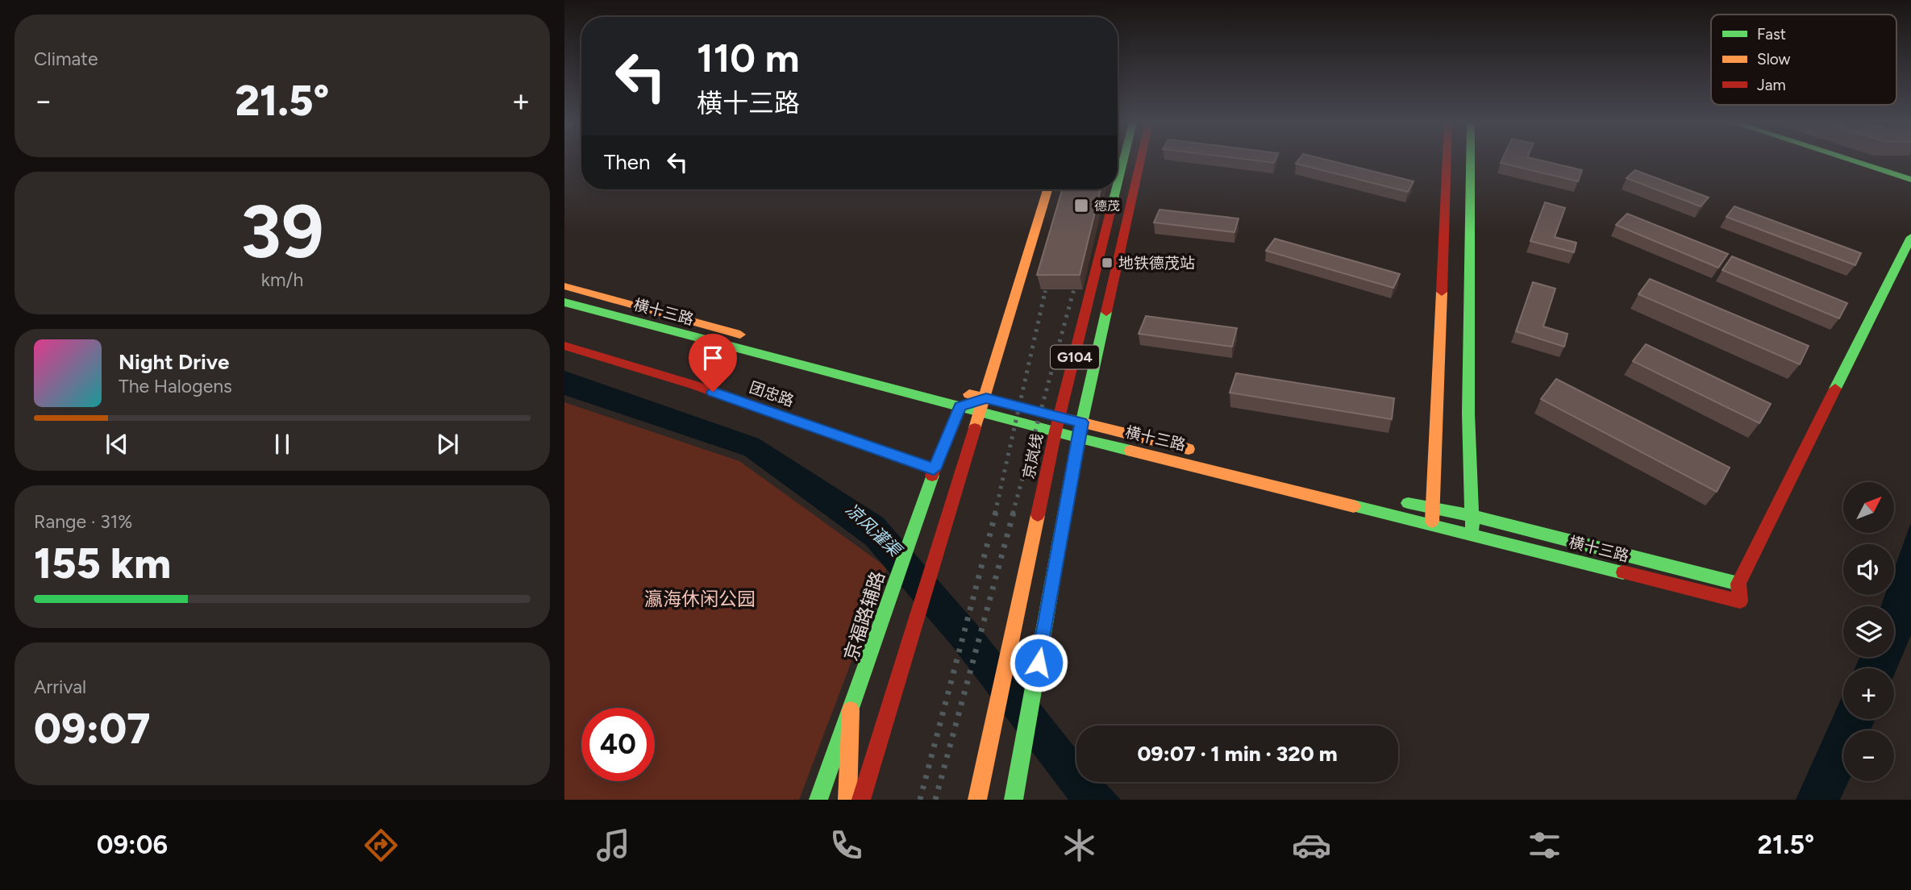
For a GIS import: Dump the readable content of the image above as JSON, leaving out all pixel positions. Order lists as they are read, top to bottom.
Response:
{
  "streets": {
    "main road": [
      "横十三路",
      "G104",
      "团忠路",
      "京岚线",
      "京福路辅路"
    ]
  },
  "crossings": [
    ["横十三路", "京岚线"],
    ["横十三路", "京福路辅路"],
    ["团忠路", "京福路辅路"]
  ],
  "water": ["凉风灌渠"],
  "parks": ["瀛海休闲公园"],
  "places": {
    "transit": ["德茂", "地铁德茂站"]
  },
  "legend": ["Fast", "Slow", "Jam"],
  "north": "top right",
  "page": {
    "tile": [
      "Climate",
      ["39", "km/h"],
      ["Range · 31%", "155 km"],
      ["Arrival", "09:07"]
    ],
    "turn": ["110 m", "横十三路"],
    "heat": ["−", "21.5°", "+"],
    "then": "Then",
    "song": ["Night Drive", "The Halogens"],
    "map_buttons": ["+", "−"],
    "limit": "40",
    "trip": "09:07 · 1 min · 320 m",
    "tabs": ["09:06", "21.5°"]
  }
}
